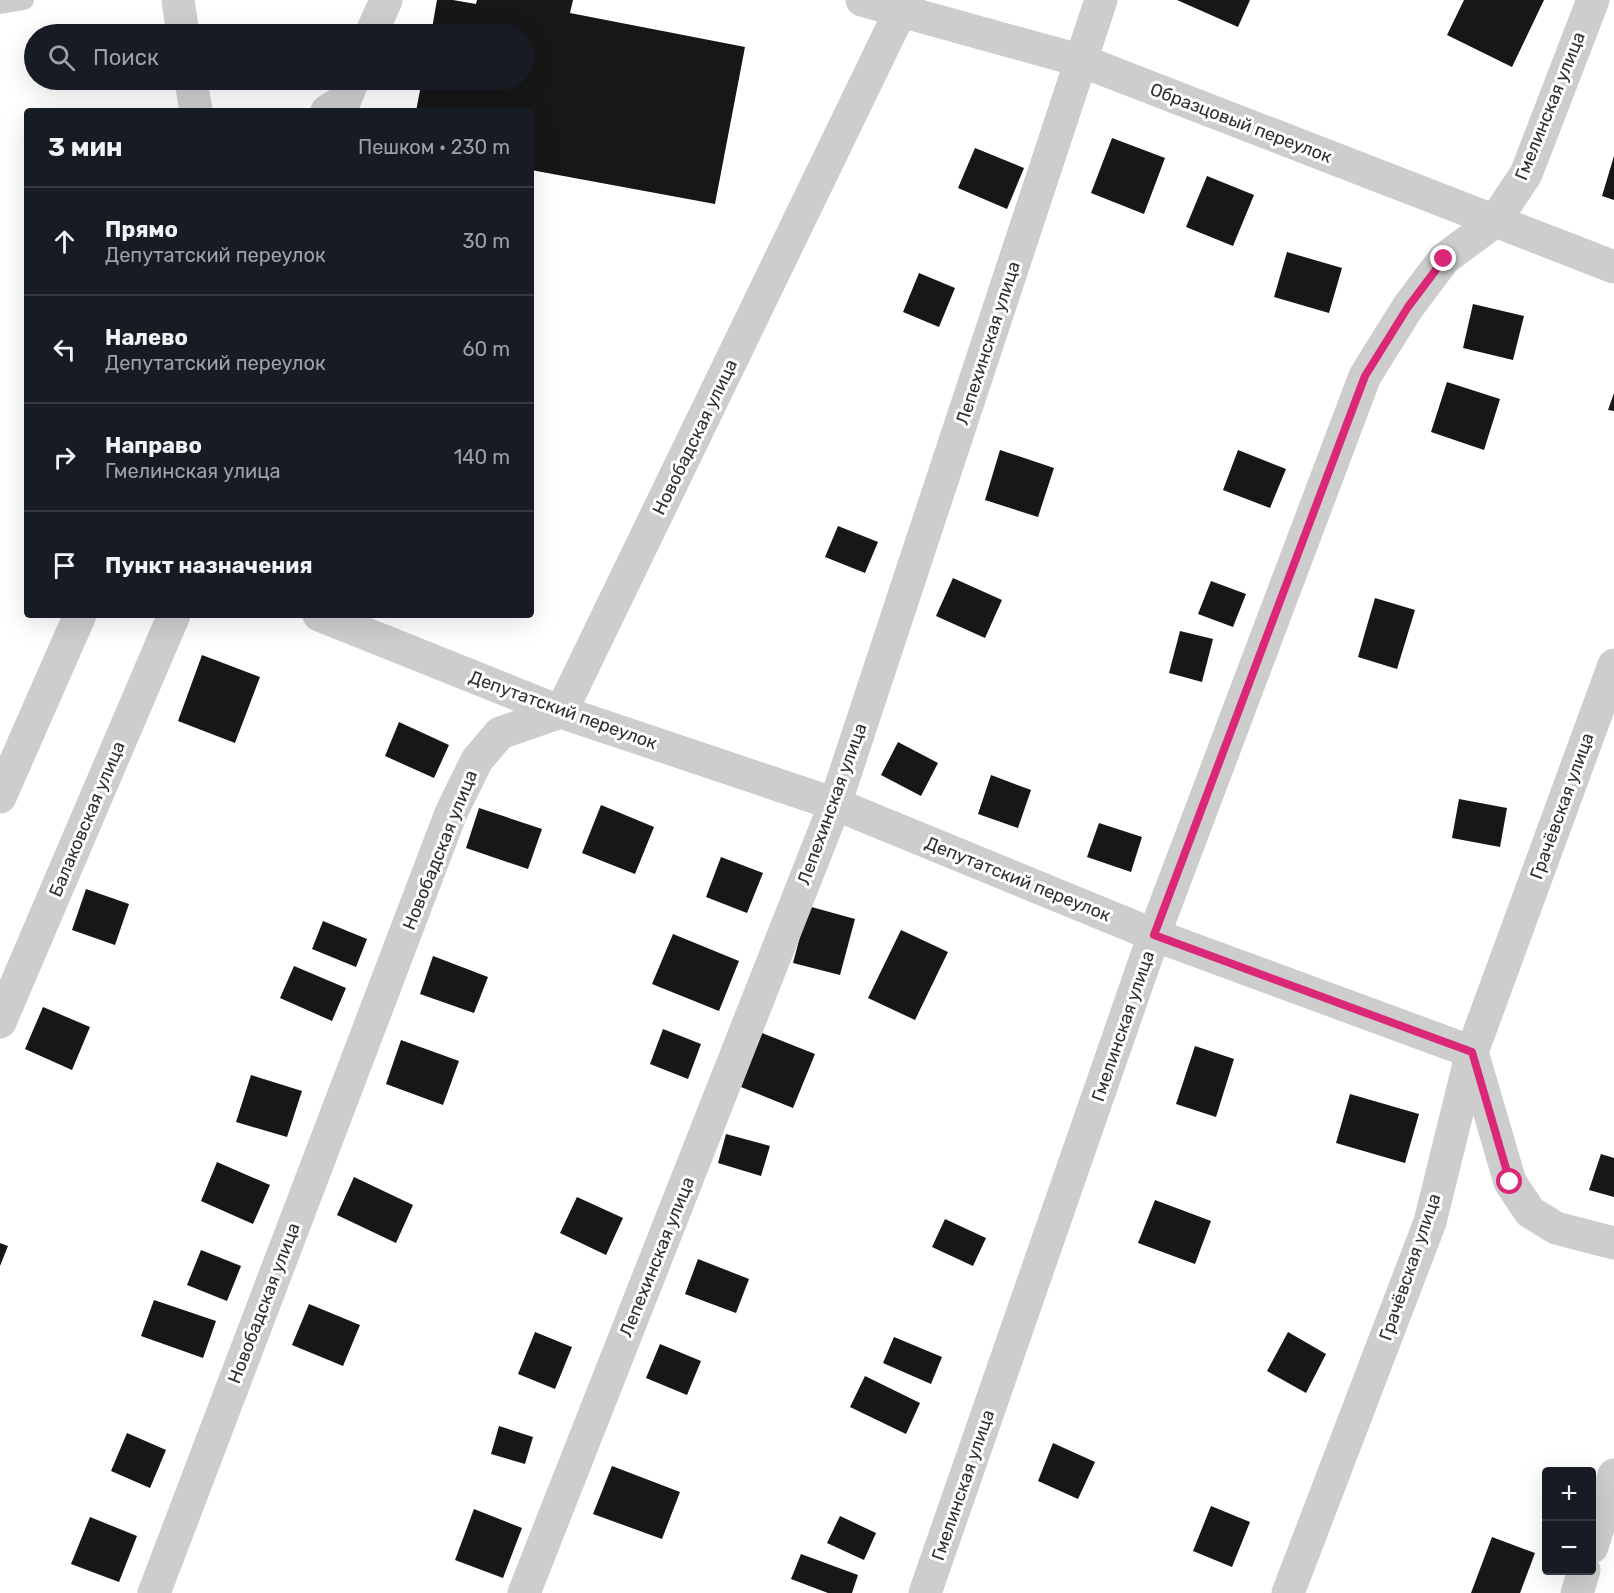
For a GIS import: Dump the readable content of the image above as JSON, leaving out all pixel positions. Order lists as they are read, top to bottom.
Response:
{
  "streets": {
    "street": [
      "Гмелинская улица",
      "Образцовый переулок",
      "Лепехинская улица",
      "Новобадская улица",
      "Депутатский переулок",
      "Грачёвская улица",
      "Балаковская улица"
    ]
  },
  "crossings": [
    ["Гмелинская улица", "Образцовый переулок"],
    ["Гмелинская улица", "Депутатский переулок"],
    ["Образцовый переулок", "Лепехинская улица"],
    ["Образцовый переулок", "Новобадская улица"],
    ["Лепехинская улица", "Депутатский переулок"],
    ["Новобадская улица", "Депутатский переулок"],
    ["Депутатский переулок", "Грачёвская улица"]
  ],
  "page": {
    "search": "Поиск",
    "heading": ["3 мин", "Пешком · 230 m"],
    "list": [
      ["Прямо", "Депутатский переулок", "30 m"],
      ["Налево", "Депутатский переулок", "60 m"],
      ["Направо", "Гмелинская улица", "140 m"],
      "Пункт назначения"
    ],
    "map_buttons": ["+", "−"]
  }
}
